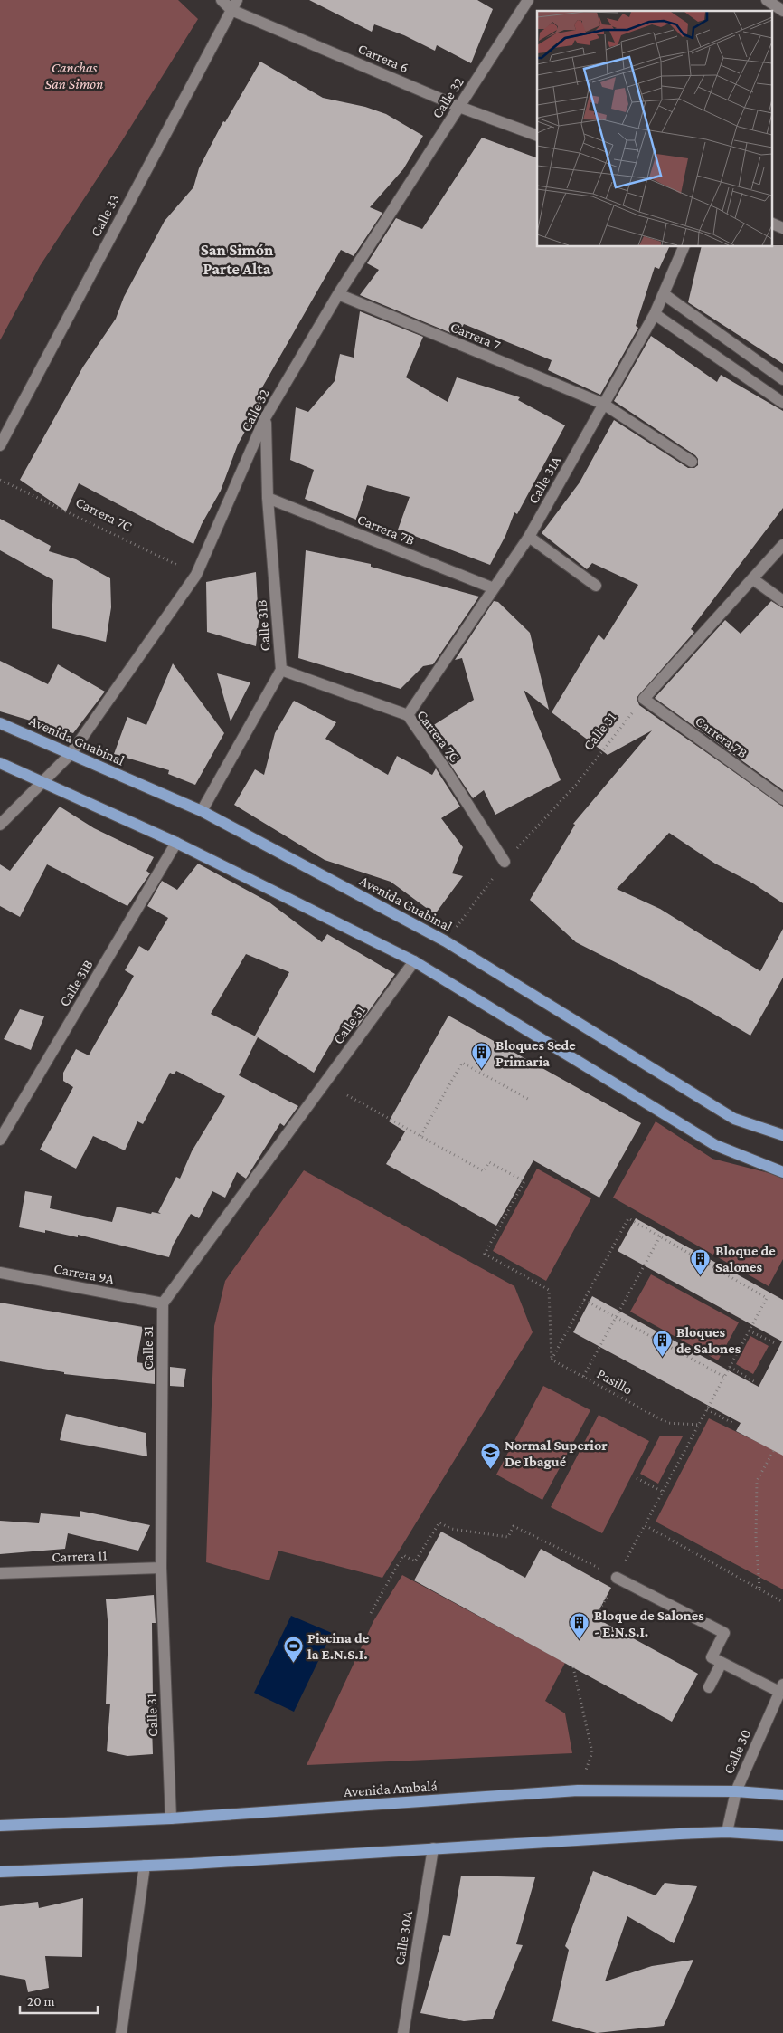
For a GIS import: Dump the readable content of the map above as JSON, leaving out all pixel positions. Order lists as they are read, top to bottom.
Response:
{
  "streets": {
    "main road": ["Avenida Guabinal", "Avenida Ambalá"],
    "street": [
      "Carrera 6",
      "Calle 32",
      "Calle 33",
      "Carrera 7",
      "Calle 31A",
      "Carrera 7C",
      "Carrera 7B",
      "Calle 31B",
      "Calle 31",
      "Carrera 9A",
      "Carrera 11",
      "Calle 30",
      "Calle 30A"
    ],
    "path": ["Pasillo"]
  },
  "crossings": [
    ["Carrera 6", "Calle 32"],
    ["Carrera 6", "Calle 33"],
    ["Calle 32", "Carrera 7"],
    ["Calle 32", "Carrera 7C"],
    ["Calle 32", "Calle 31B"],
    ["Calle 32", "Avenida Guabinal"],
    ["Carrera 7", "Calle 31A"],
    ["Calle 31A", "Carrera 7C"],
    ["Calle 31A", "Carrera 7B"],
    ["Carrera 7C", "Calle 31B"],
    ["Carrera 7C", "Calle 31"],
    ["Carrera 7B", "Calle 31B"],
    ["Carrera 7B", "Calle 31"],
    ["Calle 31B", "Avenida Guabinal"],
    ["Calle 31", "Avenida Guabinal"],
    ["Calle 31", "Carrera 9A"],
    ["Calle 31", "Carrera 11"],
    ["Calle 31", "Avenida Ambalá"],
    ["Calle 30", "Avenida Ambalá"]
  ],
  "districts": ["San Simón Parte Alta"],
  "parks": ["Canchas San Simon"],
  "places": {
    "building": [
      "Bloques Sede Primaria",
      "Bloque de Salones",
      "Bloques de Salones",
      "Bloque de Salones - E.N.S.I."
    ],
    "school or university": ["Normal Superior De Ibagué"],
    "sports": ["Piscina de la E.N.S.I."]
  },
  "scale_bar": "20 m"
}
